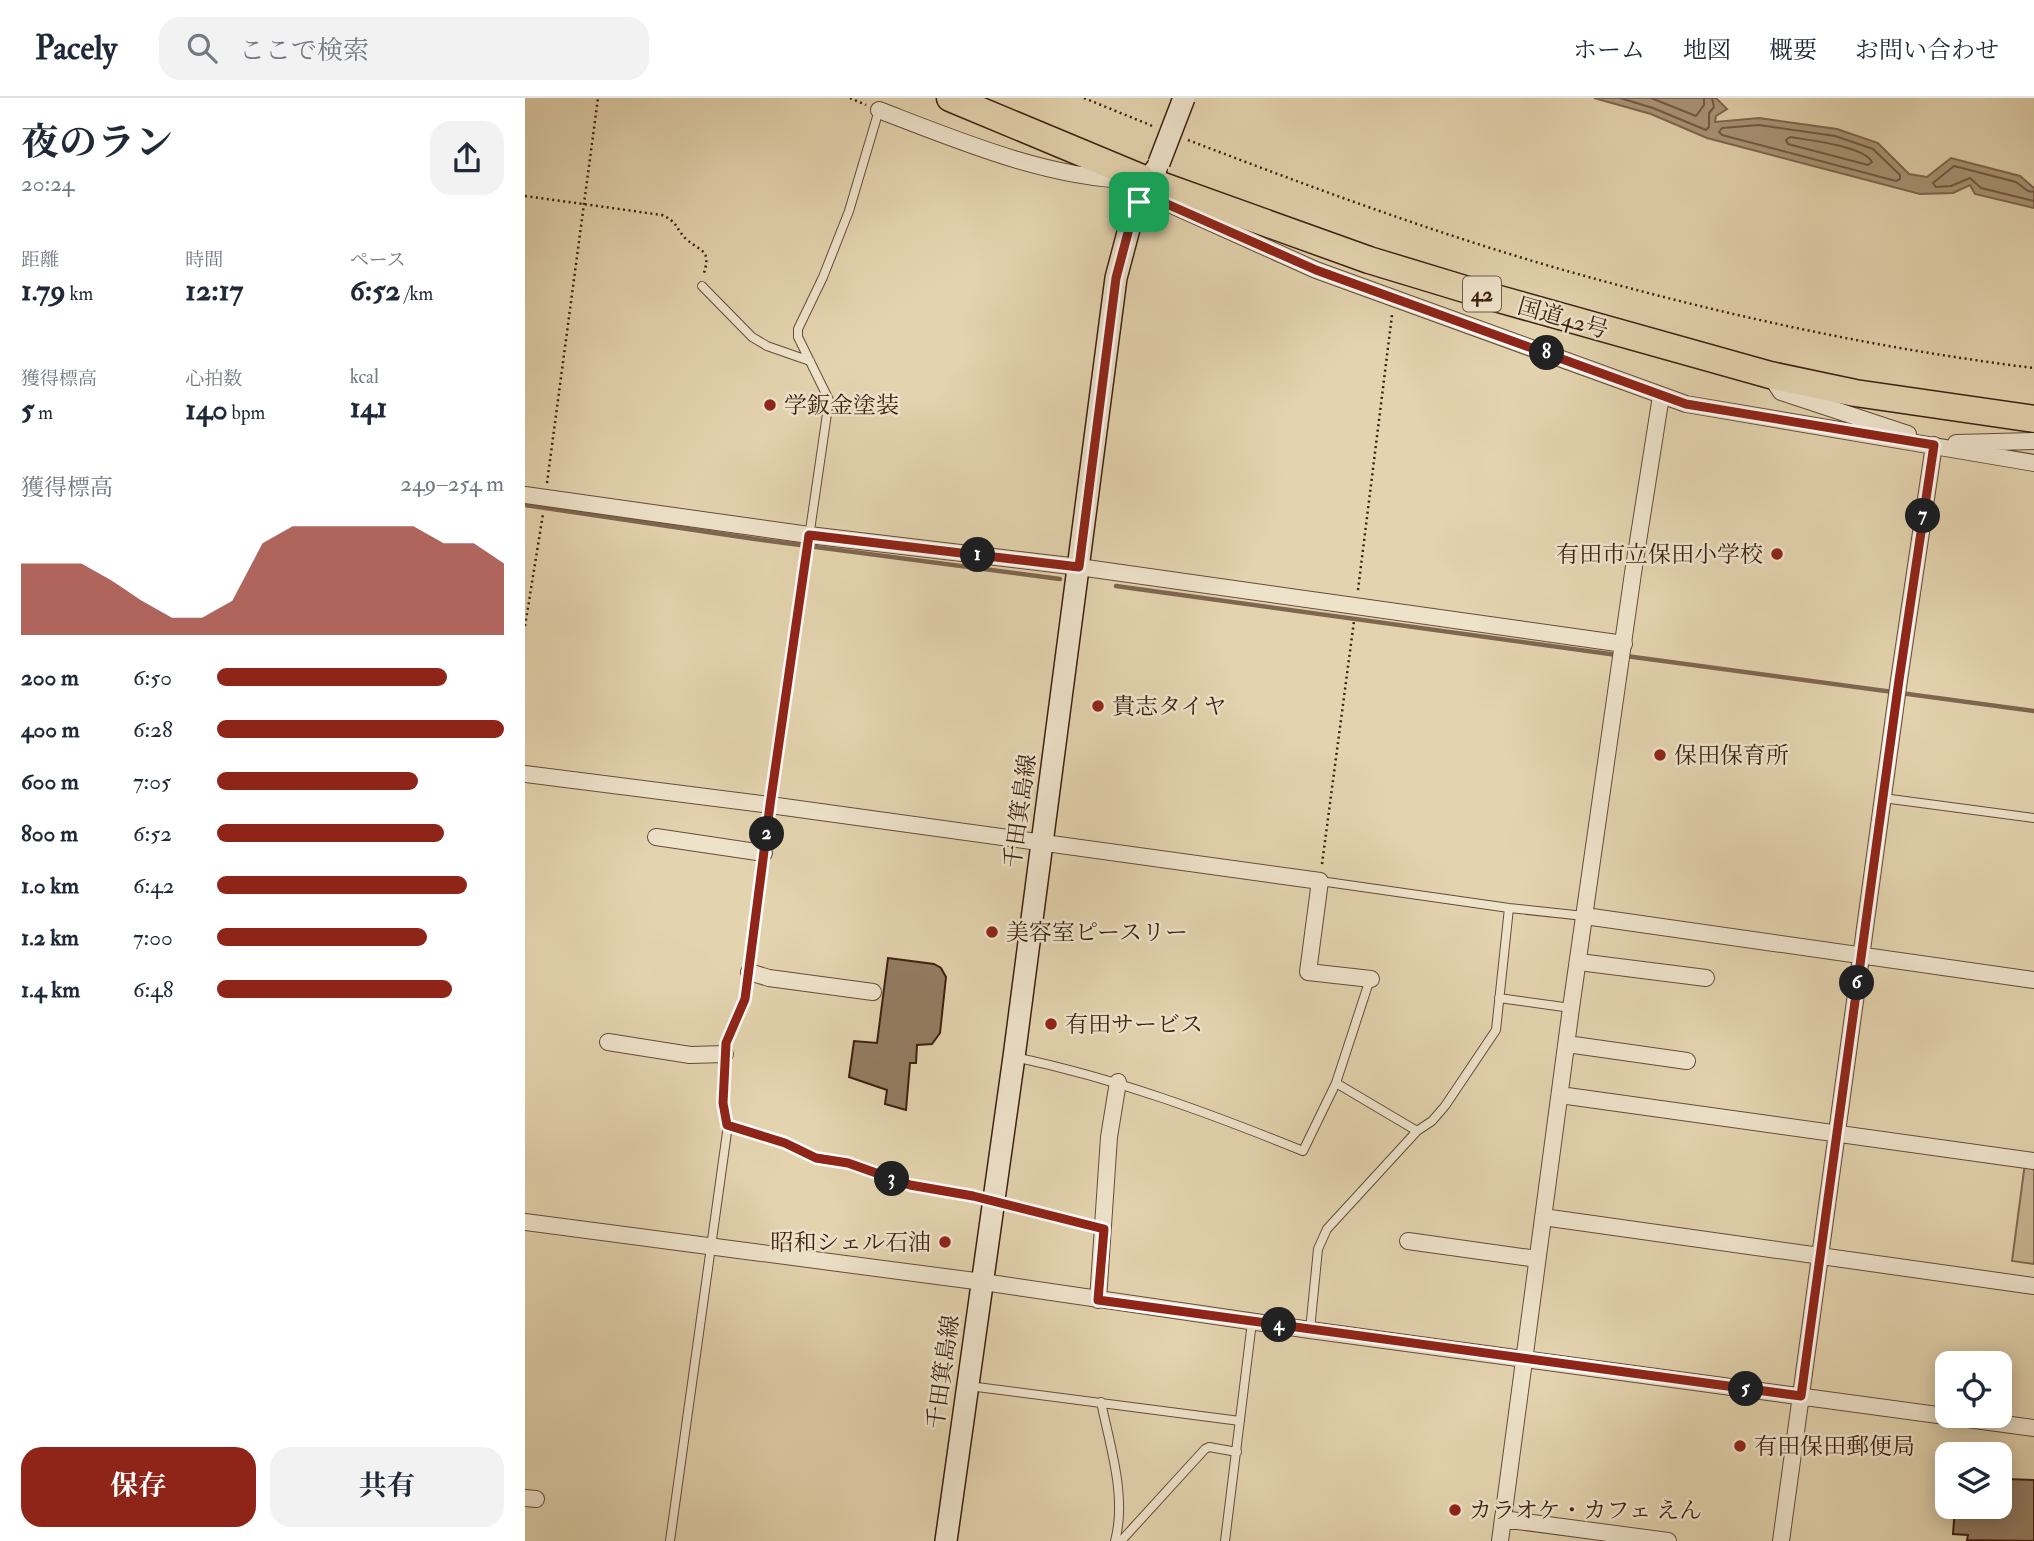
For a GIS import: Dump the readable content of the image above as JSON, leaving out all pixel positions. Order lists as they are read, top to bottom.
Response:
{
  "streets": {
    "highway": ["42", "国道42号"],
    "main road": ["千田箕島線"]
  },
  "crossings": [
    ["国道42号", "千田箕島線"]
  ],
  "places": [
    "学鈑金塗装",
    "有田市立保田小学校",
    "貴志タイヤ",
    "保田保育所",
    "美容室ピースリー",
    "有田サービス",
    "昭和シェル石油",
    "有田保田郵便局",
    "カラオケ・カフェ えん"
  ],
  "page": {
    "header": "Pacely",
    "search": "ここで検索",
    "nav": [
      "ホーム",
      "地図",
      "概要",
      "お問い合わせ"
    ],
    "heading": ["夜のラン", "20:24"],
    "stats": [
      ["距離", "1.79 km"],
      ["時間", "12:17"],
      ["ペース", "6:52 /km"],
      ["獲得標高", "5 m"],
      ["心拍数", "140 bpm"],
      ["kcal", "141"]
    ],
    "pins": [
      "8",
      "7",
      "1",
      "2",
      "6",
      "3",
      "4",
      "5"
    ],
    "chart": ["獲得標高", "249–254 m"],
    "list": [
      {
        "name": "200 m",
        "note": "6:50"
      },
      {
        "name": "400 m",
        "note": "6:28"
      },
      {
        "name": "600 m",
        "note": "7:05"
      },
      {
        "name": "800 m",
        "note": "6:52"
      },
      {
        "name": "1.0 km",
        "note": "6:42"
      },
      {
        "name": "1.2 km",
        "note": "7:00"
      },
      {
        "name": "1.4 km",
        "note": "6:48"
      }
    ],
    "buttons": ["保存", "共有"]
  }
}
